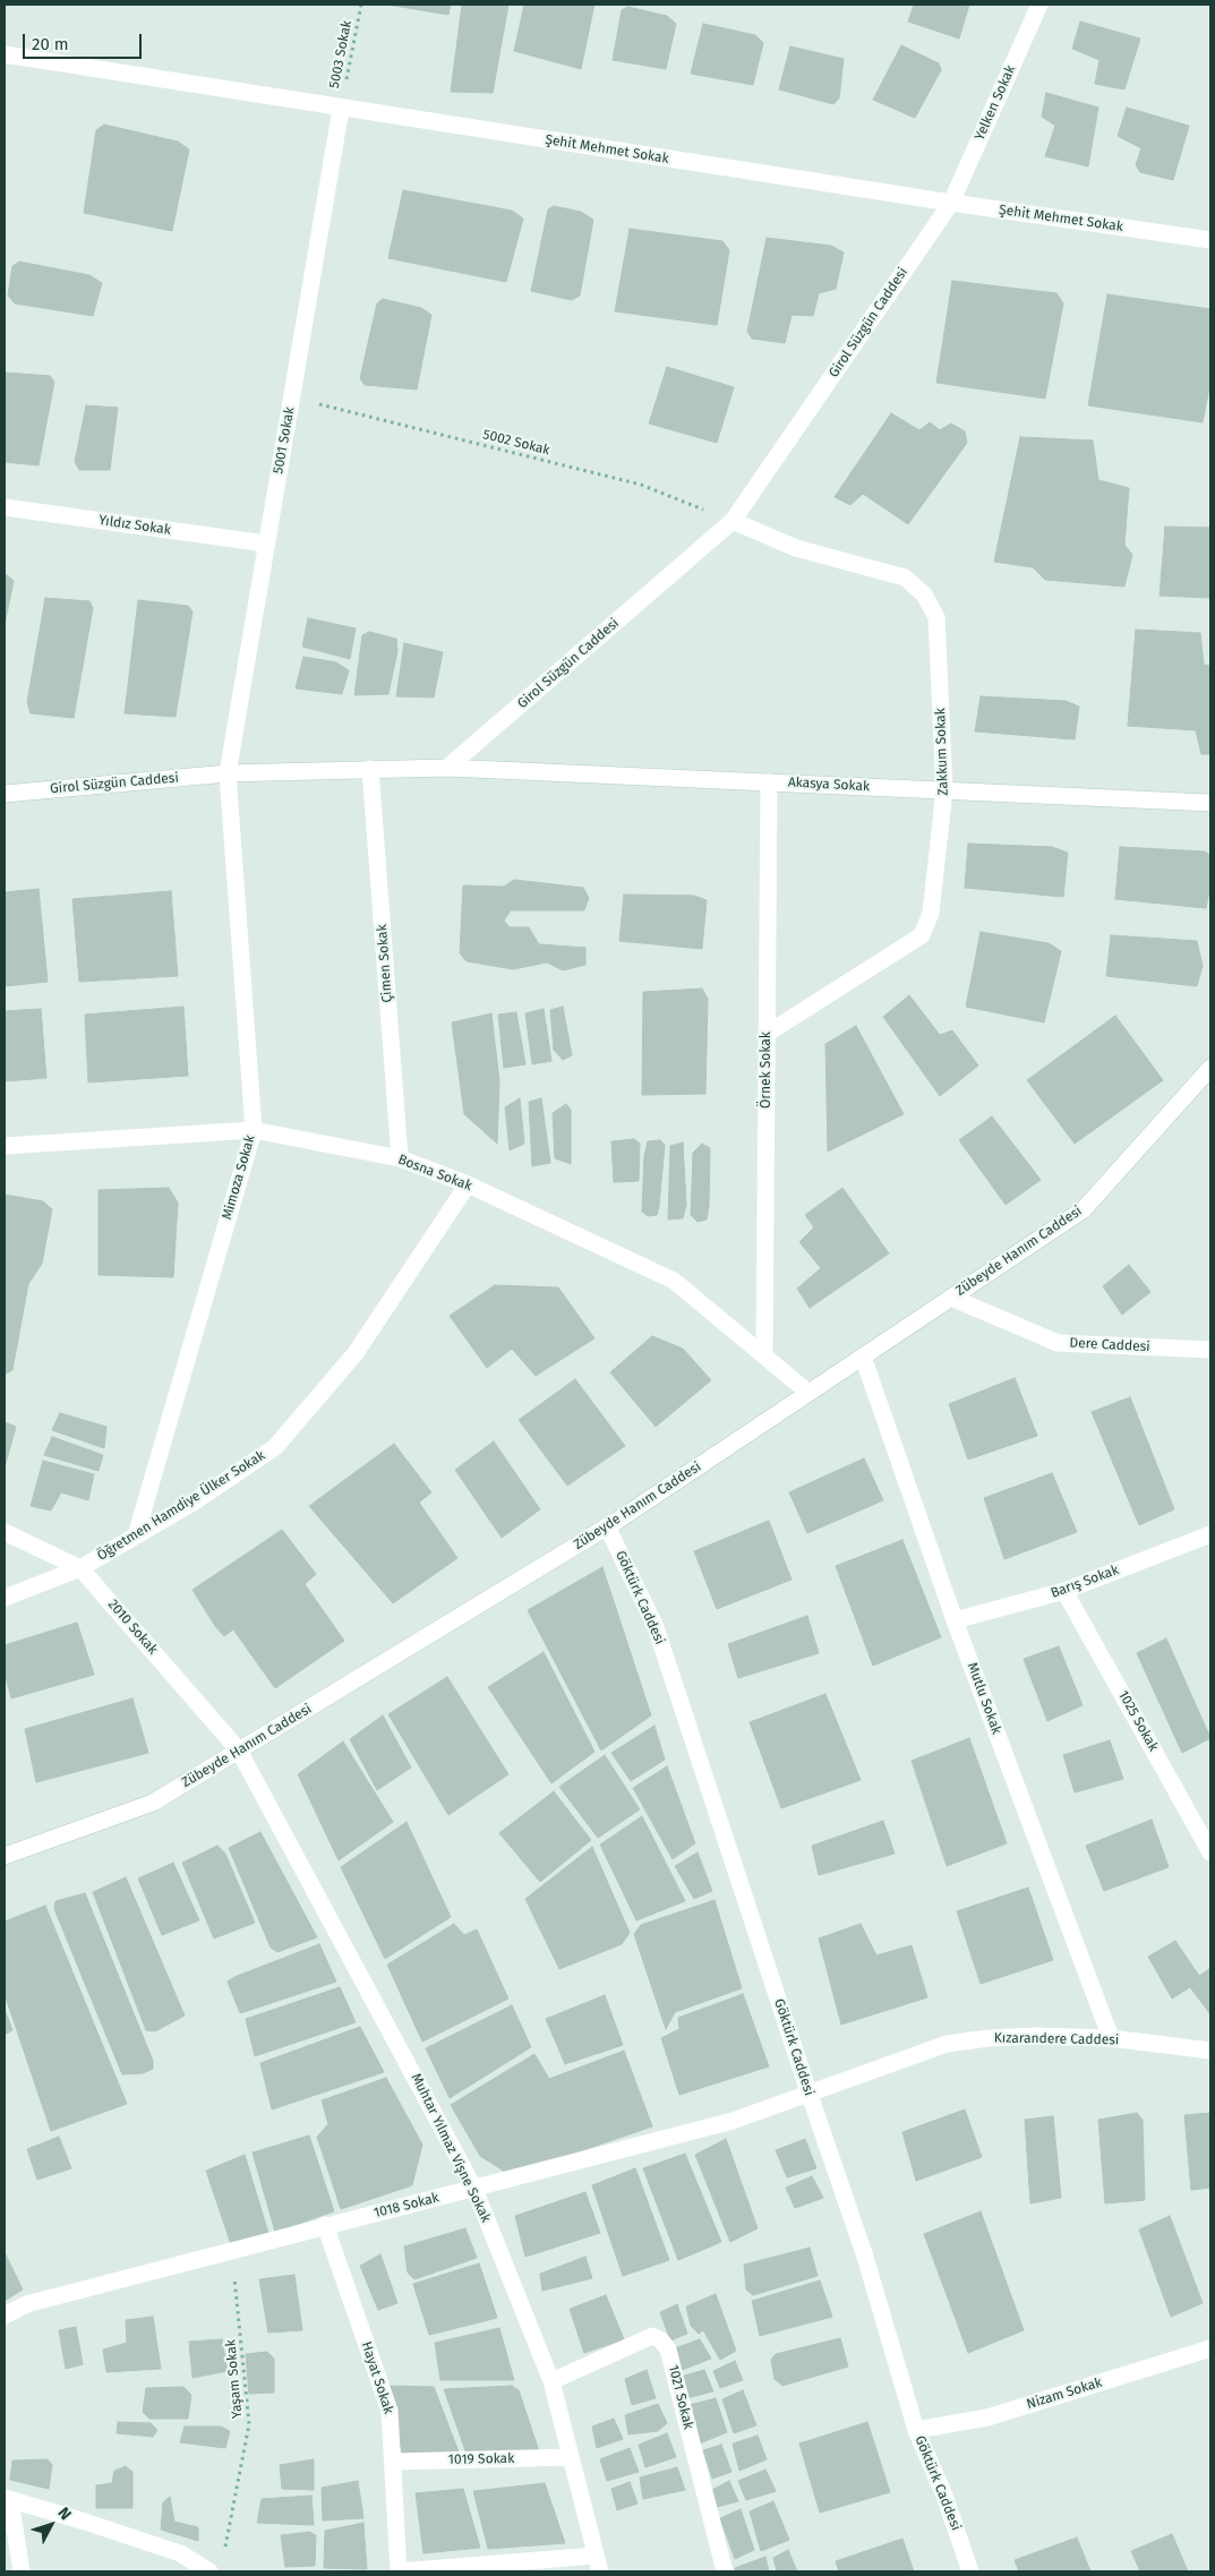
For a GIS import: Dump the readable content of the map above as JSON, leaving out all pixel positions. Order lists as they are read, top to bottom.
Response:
{
  "streets": {
    "street": [
      "Yelken Sokak",
      "Şehit Mehmet Sokak",
      "Girol Süzgün Caddesi",
      "5001 Sokak",
      "Yıldız Sokak",
      "Zakkum Sokak",
      "Akasya Sokak",
      "Çimen Sokak",
      "Örnek Sokak",
      "Bosna Sokak",
      "Mimoza Sokak",
      "Zübeyde Hanım Caddesi",
      "Dere Caddesi",
      "Öğretmen Hamdiye Ülker Sokak",
      "Barış Sokak",
      "Göktürk Caddesi",
      "2010 Sokak",
      "Mutlu Sokak",
      "1025 Sokak",
      "Kızarandere Caddesi",
      "Muhtar Yılmaz Vişne Sokak",
      "1018 Sokak",
      "Hayat Sokak",
      "Nizam Sokak",
      "1021 Sokak",
      "1019 Sokak"
    ],
    "path": ["5003 Sokak", "5002 Sokak", "Yaşam Sokak"]
  },
  "crossings": [
    ["5003 Sokak", "Şehit Mehmet Sokak"],
    ["5003 Sokak", "5001 Sokak"],
    ["Yelken Sokak", "Şehit Mehmet Sokak"],
    ["Yelken Sokak", "Girol Süzgün Caddesi"],
    ["Şehit Mehmet Sokak", "Girol Süzgün Caddesi"],
    ["Şehit Mehmet Sokak", "5001 Sokak"],
    ["Girol Süzgün Caddesi", "5001 Sokak"],
    ["Girol Süzgün Caddesi", "5002 Sokak"],
    ["Girol Süzgün Caddesi", "Zakkum Sokak"],
    ["Girol Süzgün Caddesi", "Akasya Sokak"],
    ["Girol Süzgün Caddesi", "Çimen Sokak"],
    ["Girol Süzgün Caddesi", "Mimoza Sokak"],
    ["5001 Sokak", "5002 Sokak"],
    ["5001 Sokak", "Yıldız Sokak"],
    ["5001 Sokak", "Mimoza Sokak"],
    ["5002 Sokak", "Zakkum Sokak"],
    ["Zakkum Sokak", "Akasya Sokak"],
    ["Zakkum Sokak", "Örnek Sokak"],
    ["Akasya Sokak", "Örnek Sokak"],
    ["Çimen Sokak", "Bosna Sokak"],
    ["Örnek Sokak", "Bosna Sokak"],
    ["Bosna Sokak", "Mimoza Sokak"],
    ["Bosna Sokak", "Zübeyde Hanım Caddesi"],
    ["Bosna Sokak", "Öğretmen Hamdiye Ülker Sokak"],
    ["Mimoza Sokak", "Öğretmen Hamdiye Ülker Sokak"],
    ["Zübeyde Hanım Caddesi", "Dere Caddesi"],
    ["Zübeyde Hanım Caddesi", "Göktürk Caddesi"],
    ["Zübeyde Hanım Caddesi", "2010 Sokak"],
    ["Zübeyde Hanım Caddesi", "Mutlu Sokak"],
    ["Zübeyde Hanım Caddesi", "Muhtar Yılmaz Vişne Sokak"],
    ["Öğretmen Hamdiye Ülker Sokak", "2010 Sokak"],
    ["Barış Sokak", "Mutlu Sokak"],
    ["Barış Sokak", "1025 Sokak"],
    ["Göktürk Caddesi", "Kızarandere Caddesi"],
    ["Göktürk Caddesi", "1018 Sokak"],
    ["Göktürk Caddesi", "Nizam Sokak"],
    ["2010 Sokak", "Muhtar Yılmaz Vişne Sokak"],
    ["Mutlu Sokak", "Kızarandere Caddesi"],
    ["Kızarandere Caddesi", "1018 Sokak"],
    ["Muhtar Yılmaz Vişne Sokak", "1018 Sokak"],
    ["Muhtar Yılmaz Vişne Sokak", "1021 Sokak"],
    ["Muhtar Yılmaz Vişne Sokak", "1019 Sokak"],
    ["1018 Sokak", "Hayat Sokak"],
    ["1018 Sokak", "Yaşam Sokak"],
    ["Hayat Sokak", "1019 Sokak"]
  ],
  "scale_bar": "20 m",
  "north": "top right"
}
